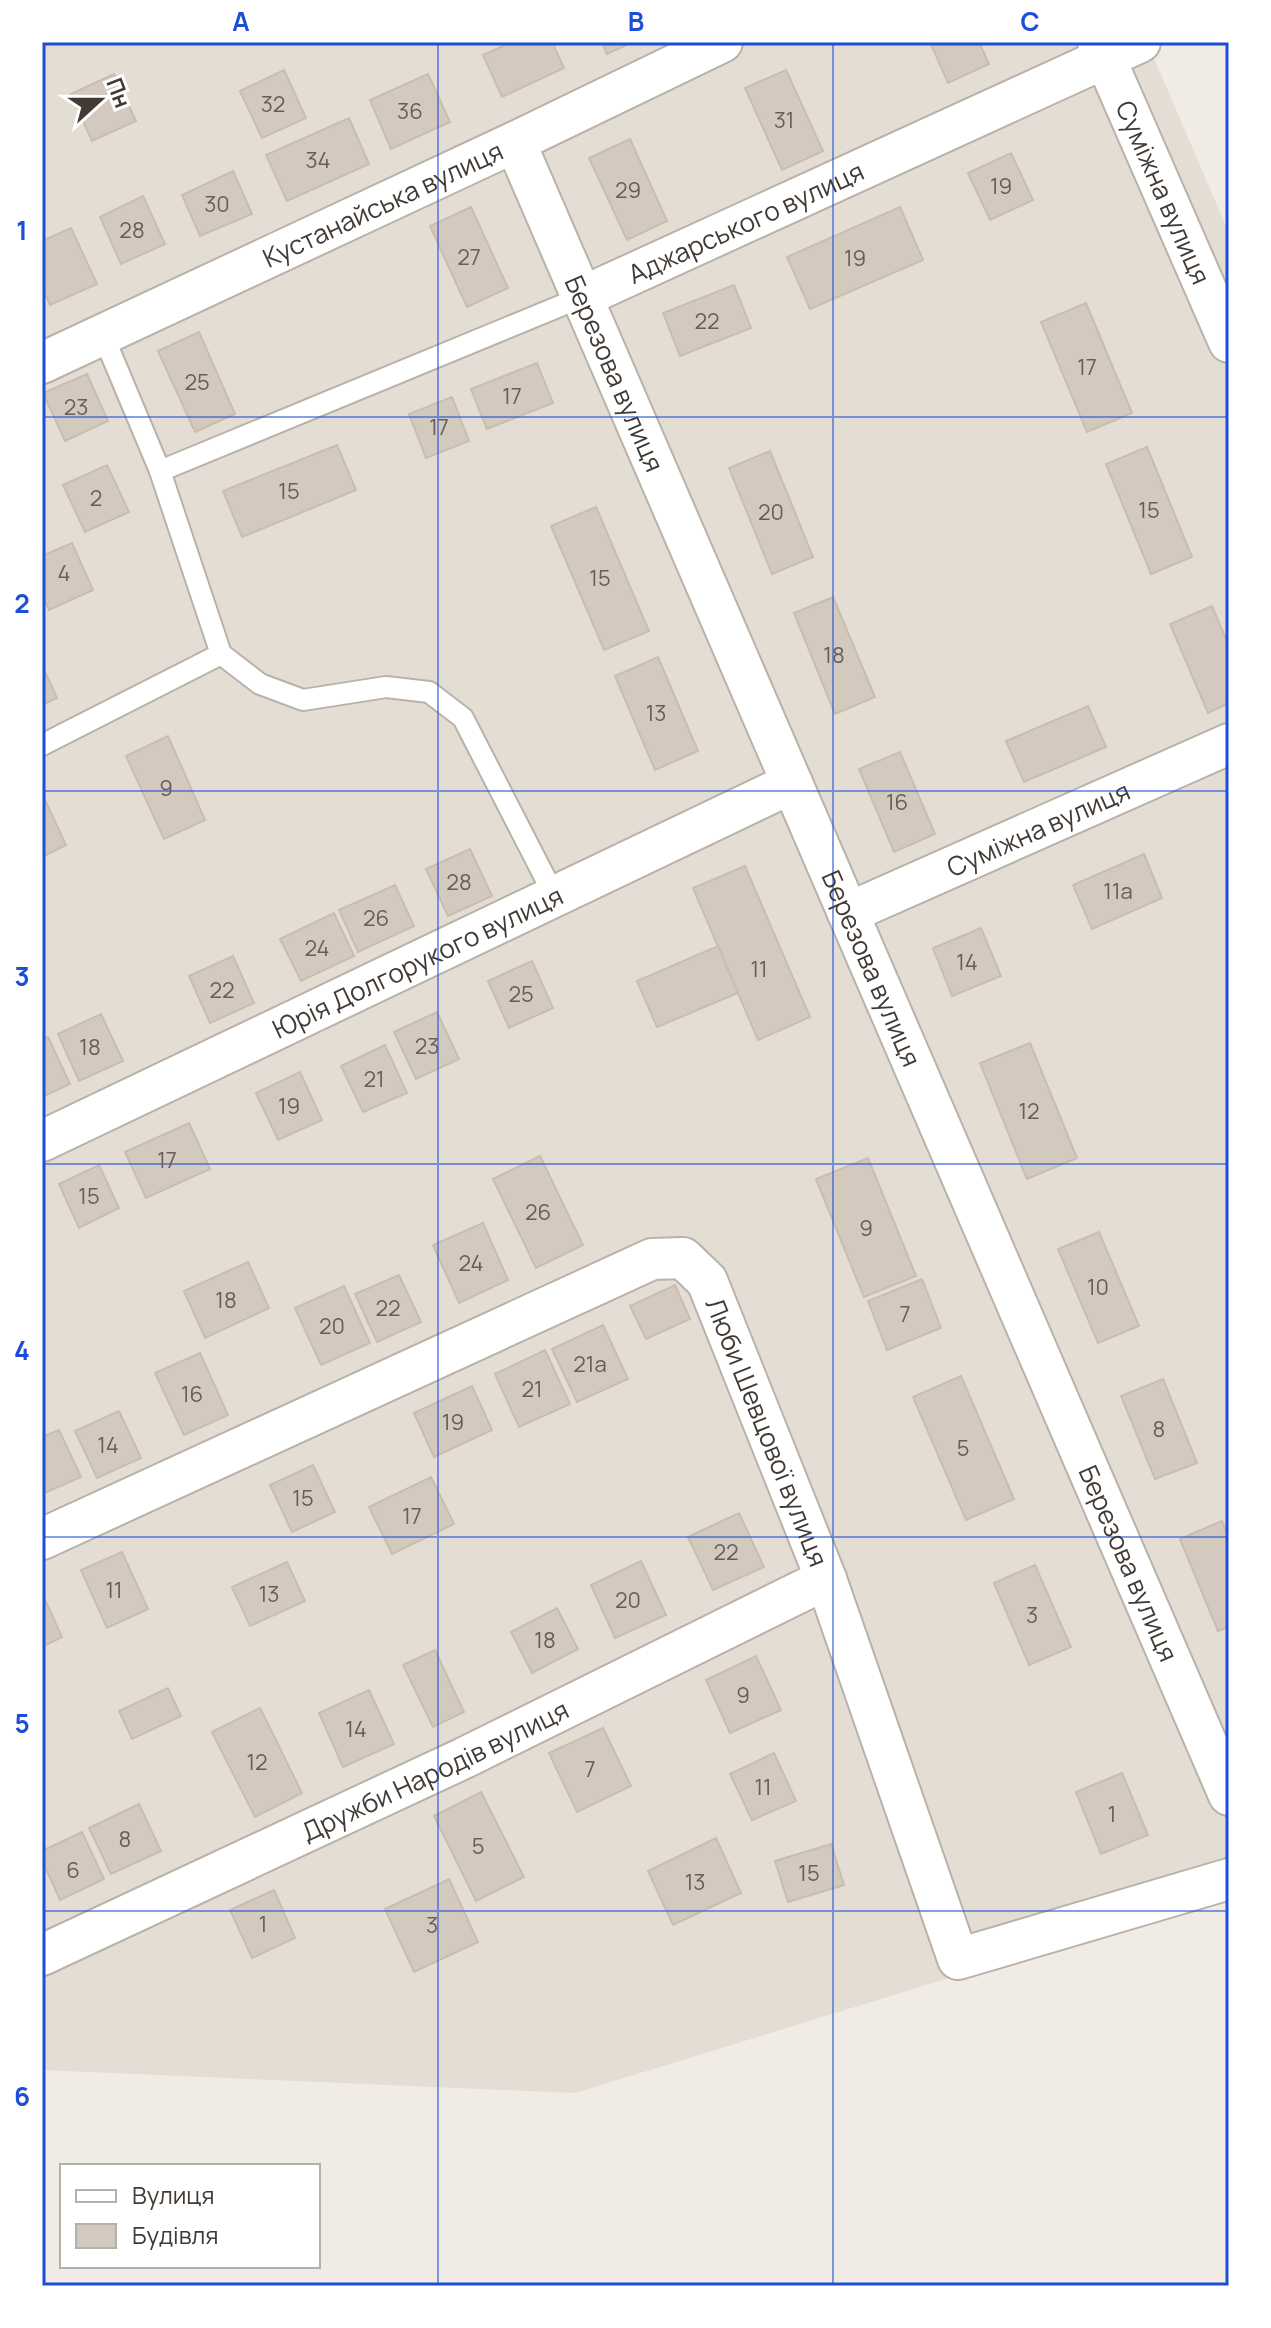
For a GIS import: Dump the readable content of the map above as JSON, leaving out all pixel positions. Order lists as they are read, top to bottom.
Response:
{
  "streets": {
    "street": [
      "Суміжна вулиця",
      "Кустанайська вулиця",
      "Аджарського вулиця",
      "Березова вулиця",
      "Юрія Долгорукого вулиця",
      "Люби Шевцової вулиця",
      "Дружби Народів вулиця"
    ]
  },
  "crossings": [
    ["Суміжна вулиця", "Аджарського вулиця"],
    ["Суміжна вулиця", "Березова вулиця"],
    ["Кустанайська вулиця", "Березова вулиця"],
    ["Аджарського вулиця", "Березова вулиця"],
    ["Березова вулиця", "Юрія Долгорукого вулиця"],
    ["Люби Шевцової вулиця", "Дружби Народів вулиця"]
  ],
  "house_numbers": [
    "32",
    "36",
    "31",
    "34",
    "19",
    "29",
    "30",
    "28",
    "27",
    "19",
    "22",
    "17",
    "25",
    "17",
    "23",
    "17",
    "15",
    "2",
    "15",
    "20",
    "4",
    "15",
    "18",
    "13",
    "9",
    "16",
    "28",
    "11а",
    "26",
    "24",
    "14",
    "11",
    "22",
    "25",
    "23",
    "18",
    "21",
    "19",
    "12",
    "17",
    "15",
    "26",
    "9",
    "24",
    "10",
    "18",
    "22",
    "7",
    "20",
    "21а",
    "21",
    "16",
    "19",
    "8",
    "14",
    "5",
    "15",
    "17",
    "22",
    "11",
    "13",
    "20",
    "3",
    "18",
    "9",
    "14",
    "12",
    "7",
    "11",
    "1",
    "8",
    "5",
    "6",
    "15",
    "13",
    "1",
    "3"
  ],
  "legend": ["Вулиця", "Будівля"],
  "north": "right",
  "grid": {
    "columns": ["A", "B", "C"],
    "rows": [
      "1",
      "2",
      "3",
      "4",
      "5",
      "6"
    ]
  }
}
